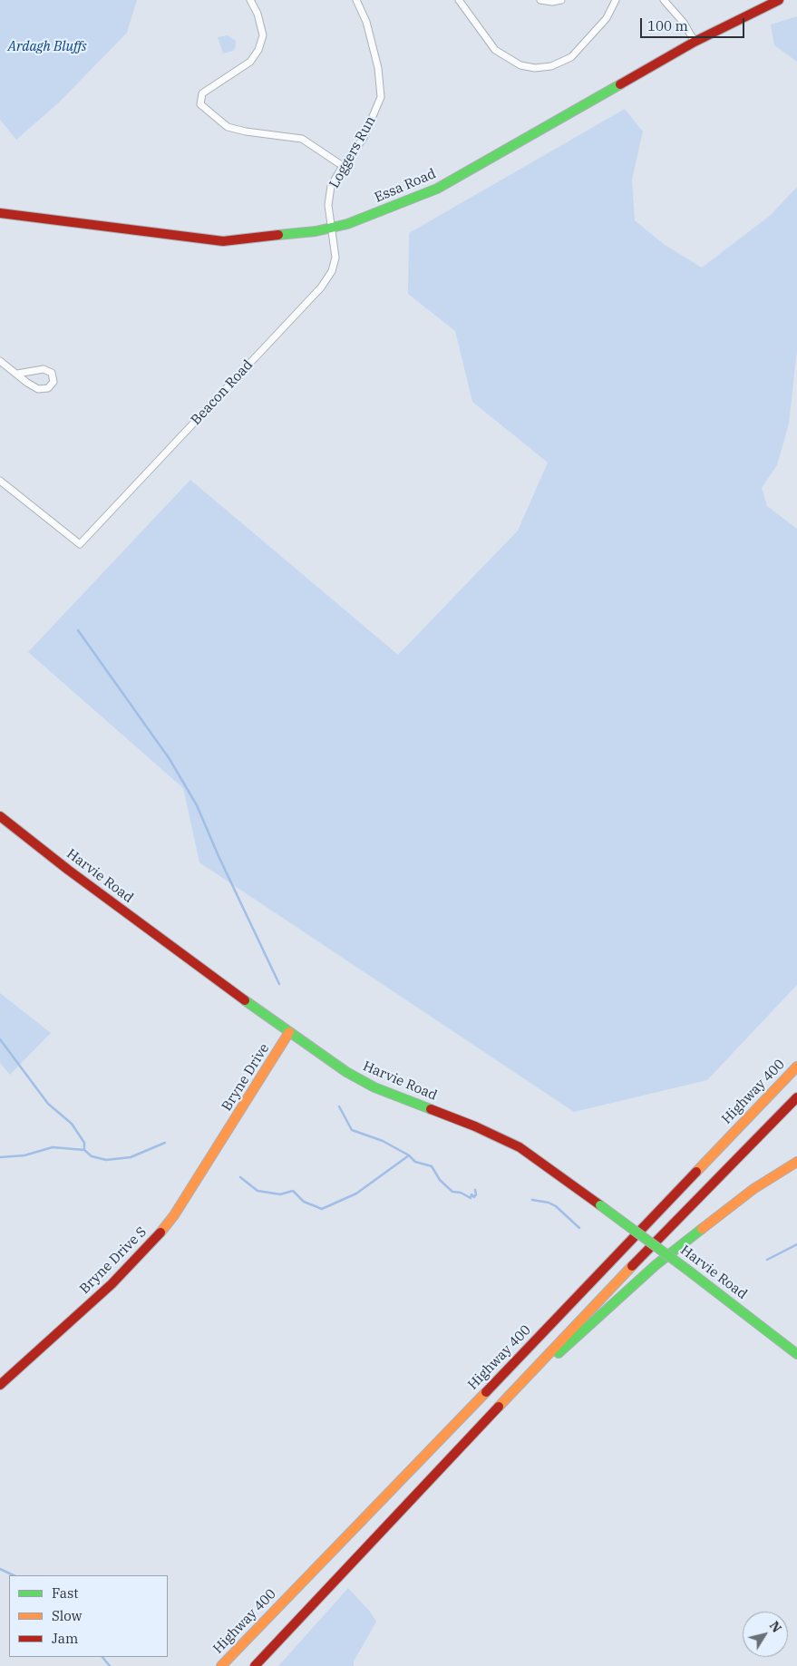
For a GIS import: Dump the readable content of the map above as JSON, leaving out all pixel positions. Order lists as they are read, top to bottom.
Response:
{
  "streets": {
    "main road": [
      "Essa Road",
      "Harvie Road",
      "Bryne Drive",
      "Highway 400",
      "Bryne Drive S"
    ],
    "street": ["Loggers Run", "Beacon Road"]
  },
  "crossings": [
    ["Loggers Run", "Essa Road"],
    ["Loggers Run", "Beacon Road"],
    ["Essa Road", "Beacon Road"],
    ["Harvie Road", "Bryne Drive"],
    ["Bryne Drive", "Bryne Drive S"]
  ],
  "parks": ["Ardagh Bluffs"],
  "legend": ["Fast", "Slow", "Jam"],
  "scale_bar": "100 m",
  "north": "top right"
}
